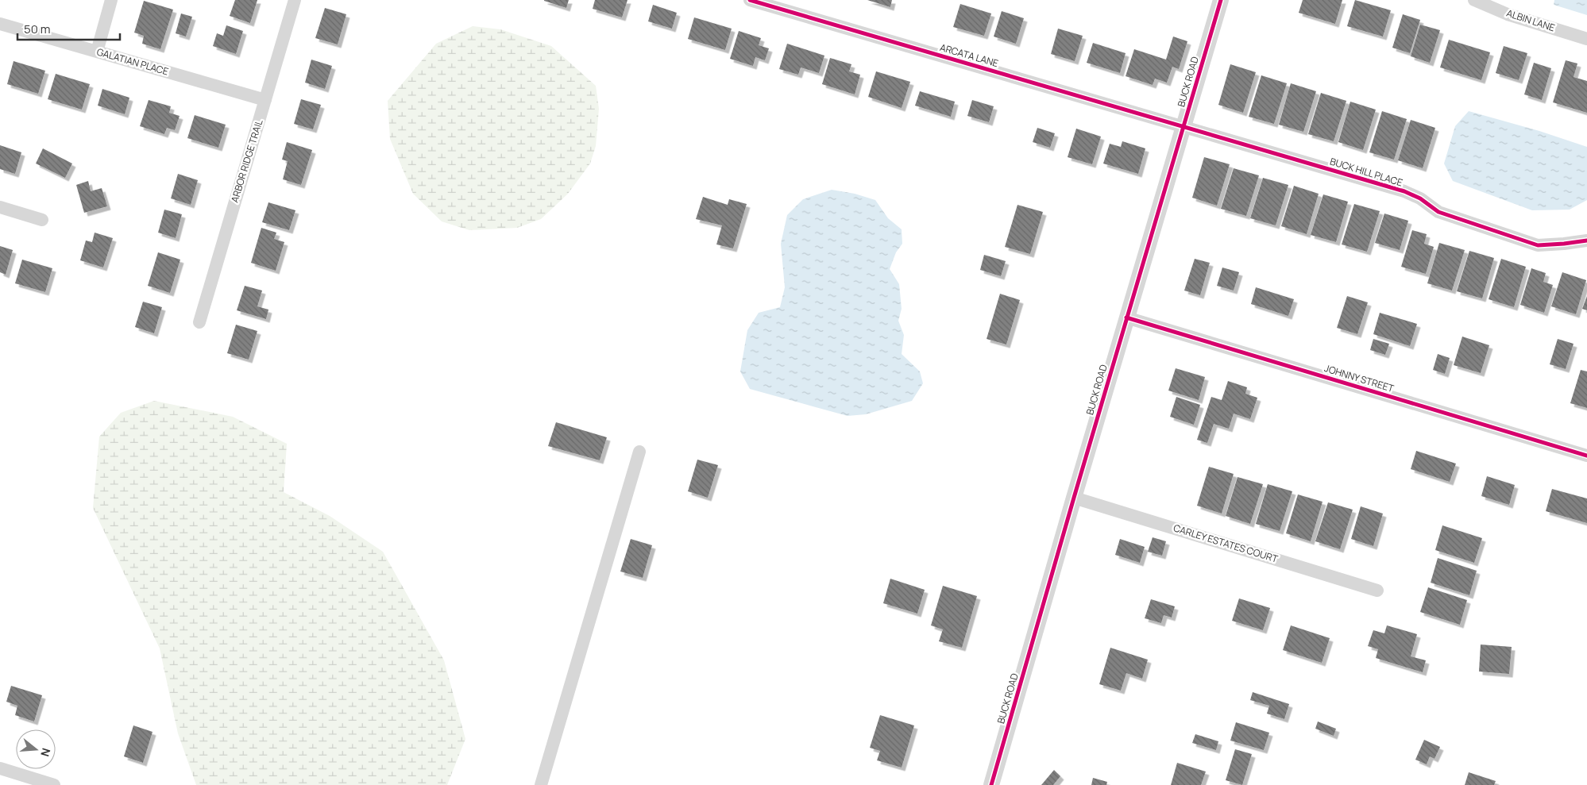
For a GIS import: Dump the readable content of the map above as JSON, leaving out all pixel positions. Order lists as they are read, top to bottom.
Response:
{
  "streets": {
    "street": [
      "ALBIN LANE",
      "ARCATA LANE",
      "GALATIAN PLACE",
      "BUCK ROAD",
      "ARBOR RIDGE TRAIL",
      "BUCK HILL PLACE",
      "JOHNNY STREET",
      "CARLEY ESTATES COURT"
    ]
  },
  "crossings": [
    ["ARCATA LANE", "BUCK ROAD"],
    ["ARCATA LANE", "BUCK HILL PLACE"],
    ["GALATIAN PLACE", "ARBOR RIDGE TRAIL"],
    ["BUCK ROAD", "BUCK HILL PLACE"],
    ["BUCK ROAD", "JOHNNY STREET"],
    ["BUCK ROAD", "CARLEY ESTATES COURT"]
  ],
  "scale_bar": "50 m",
  "north": "right"
}
